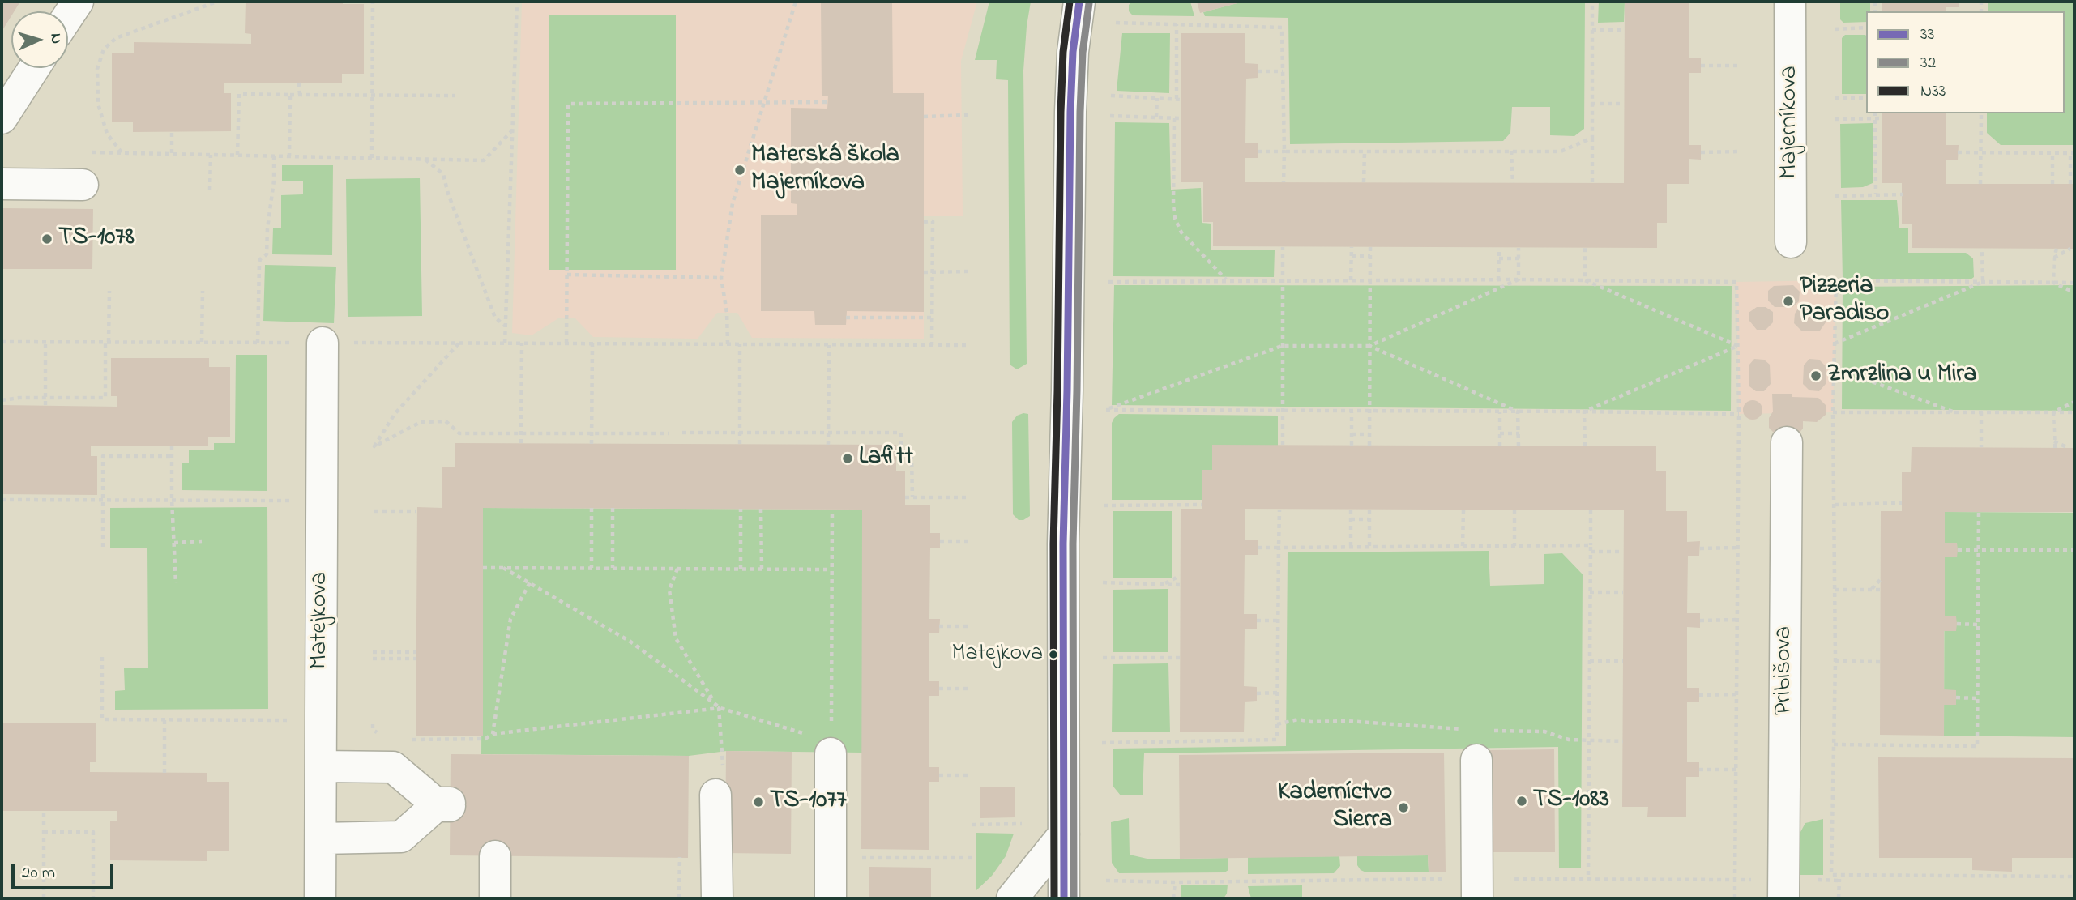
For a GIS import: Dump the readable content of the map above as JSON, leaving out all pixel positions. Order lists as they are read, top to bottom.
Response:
{
  "streets": {
    "street": ["Majerníkova", "Matejkova", "Pribišova"]
  },
  "places": [
    "Materská škola Majerníkova",
    "TS-1078",
    "Pizzeria Paradiso",
    "Zmrzlina u Mira",
    "Lafitt",
    "Matejkova",
    "TS-1083",
    "TS-1077",
    "Kaderníctvo Sierra"
  ],
  "lines": ["transit line 33", "transit line N33", "transit line 32"],
  "legend": ["33", "32", "N33"],
  "scale_bar": "20 m",
  "north": "right"
}
